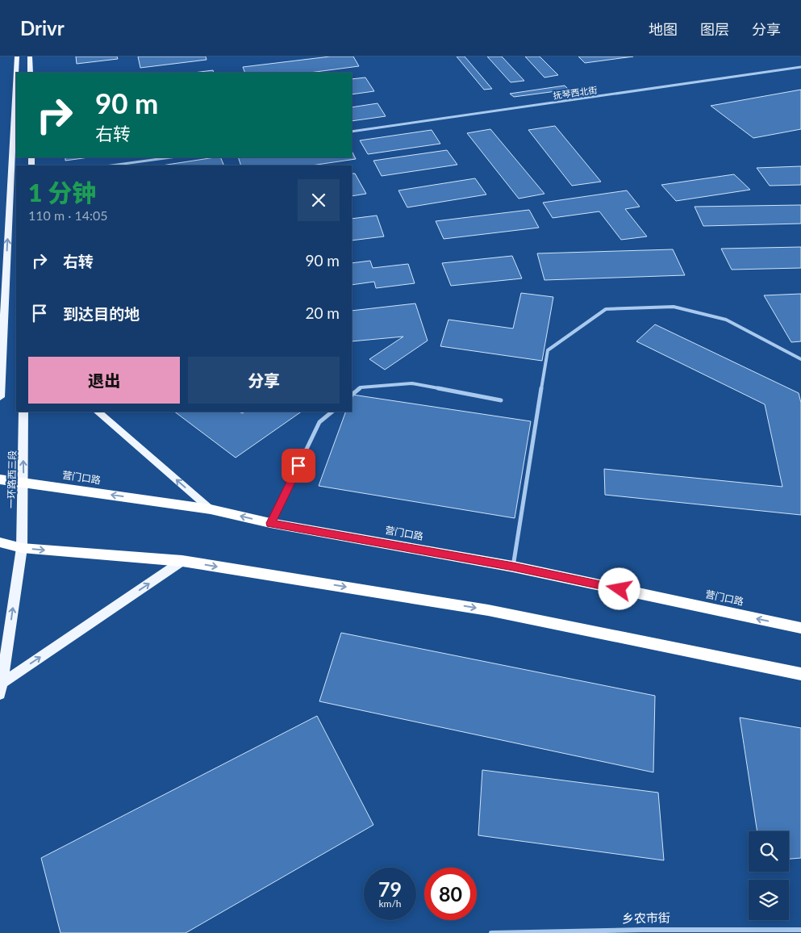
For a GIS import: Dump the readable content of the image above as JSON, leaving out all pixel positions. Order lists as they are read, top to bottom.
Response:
{
  "streets": {
    "highway": ["营门口路"],
    "main road": ["一环路西三段"],
    "street": ["抚琴西北街", "乡农市街"]
  },
  "crossings": [
    ["营门口路", "一环路西三段"]
  ],
  "one_way": ["一环路西三段"],
  "page": {
    "header": "Drivr",
    "nav": ["地图", "图层", "分享"],
    "turn": ["90 m", "右转"],
    "heading": ["1 分钟", "110 m · 14:05"],
    "list": [
      {
        "name": "右转",
        "value": "90 m"
      },
      {
        "name": "到达目的地",
        "value": "20 m"
      }
    ],
    "buttons": ["退出", "分享"],
    "speed": "79 km/h",
    "limit": "80"
  }
}
